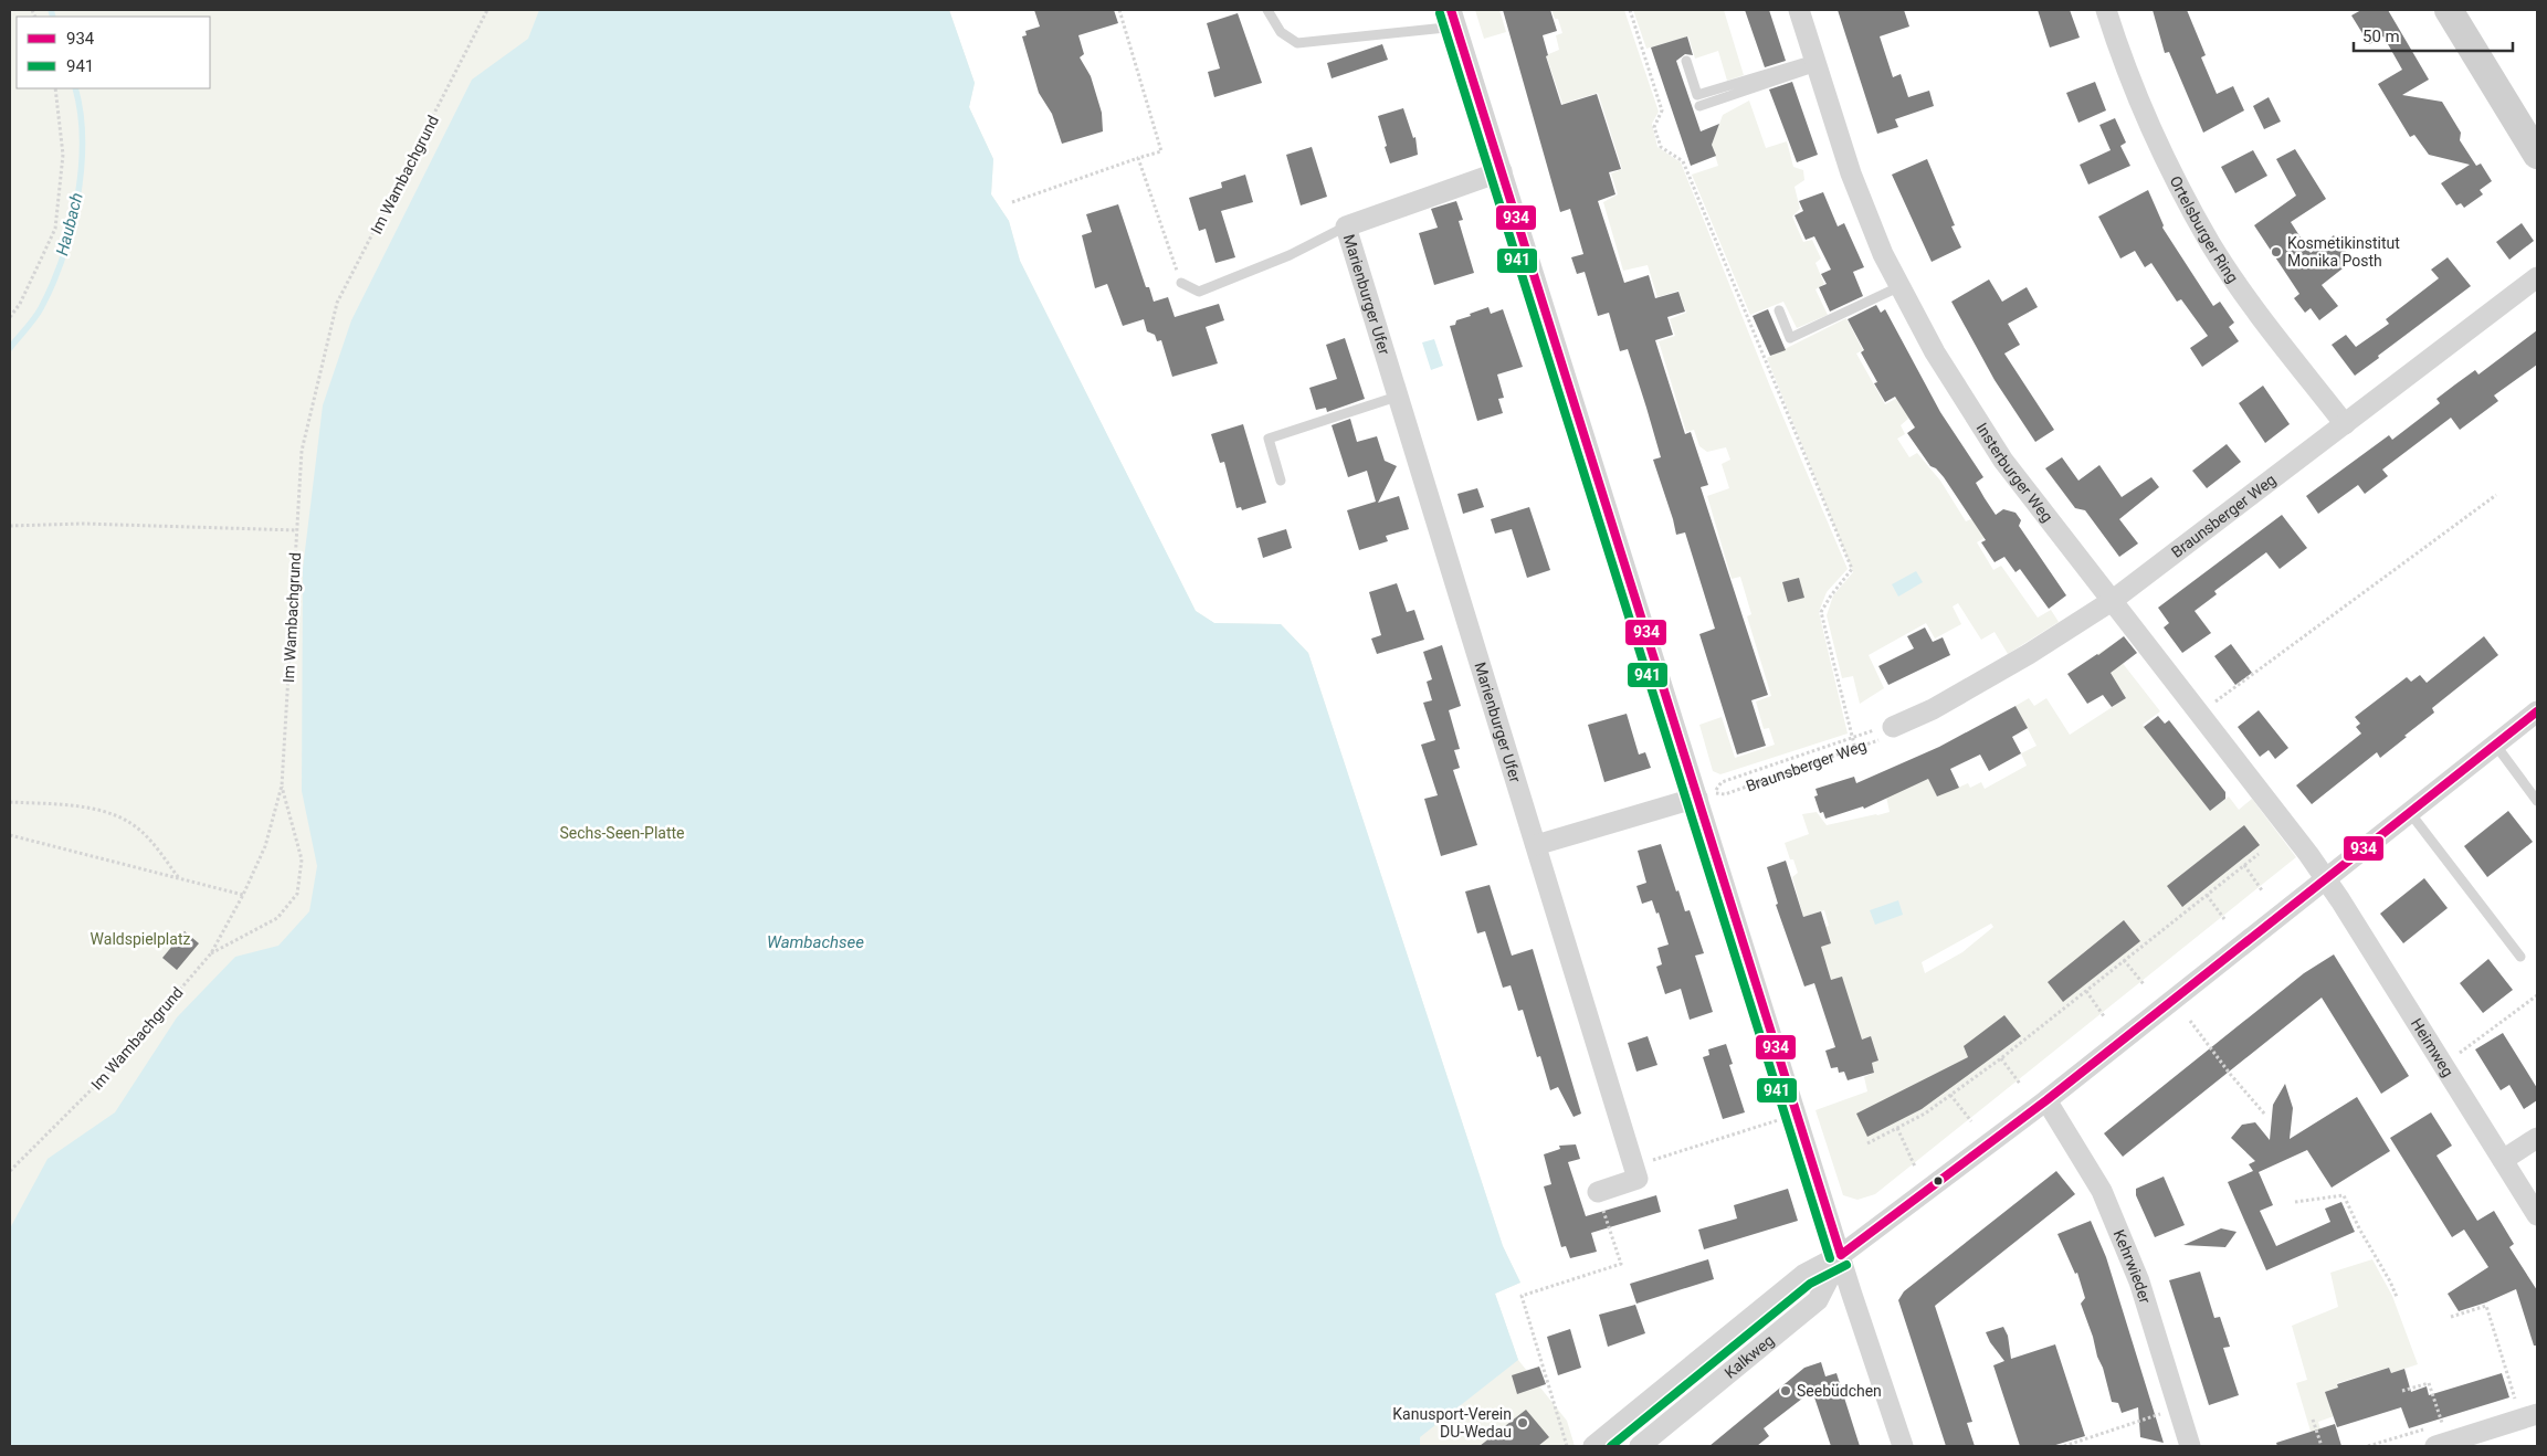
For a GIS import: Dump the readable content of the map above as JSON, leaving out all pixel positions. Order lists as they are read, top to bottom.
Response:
{
  "streets": {
    "street": [
      "Ortelsburger Ring",
      "Marienburger Ufer",
      "Insterburger Weg",
      "Braunsberger Weg",
      "Heimweg",
      "Kehrwieder",
      "Kalkweg"
    ],
    "path": ["Im Wambachgrund"]
  },
  "crossings": [
    ["Ortelsburger Ring", "Braunsberger Weg"],
    ["Insterburger Weg", "Braunsberger Weg"],
    ["Insterburger Weg", "Heimweg"],
    ["Insterburger Weg", "Kalkweg"],
    ["Heimweg", "Kalkweg"],
    ["Kehrwieder", "Kalkweg"]
  ],
  "water": ["Haubach", "Wambachsee"],
  "parks": ["Sechs-Seen-Platte", "Waldspielplatz"],
  "places": ["Kosmetikinstitut Monika Posth", "Seebüdchen", "Kanusport-Verein DU-Wedau"],
  "lines": ["transit line 934", "transit line 941"],
  "legend": ["934", "941"],
  "scale_bar": "50 m"
}
